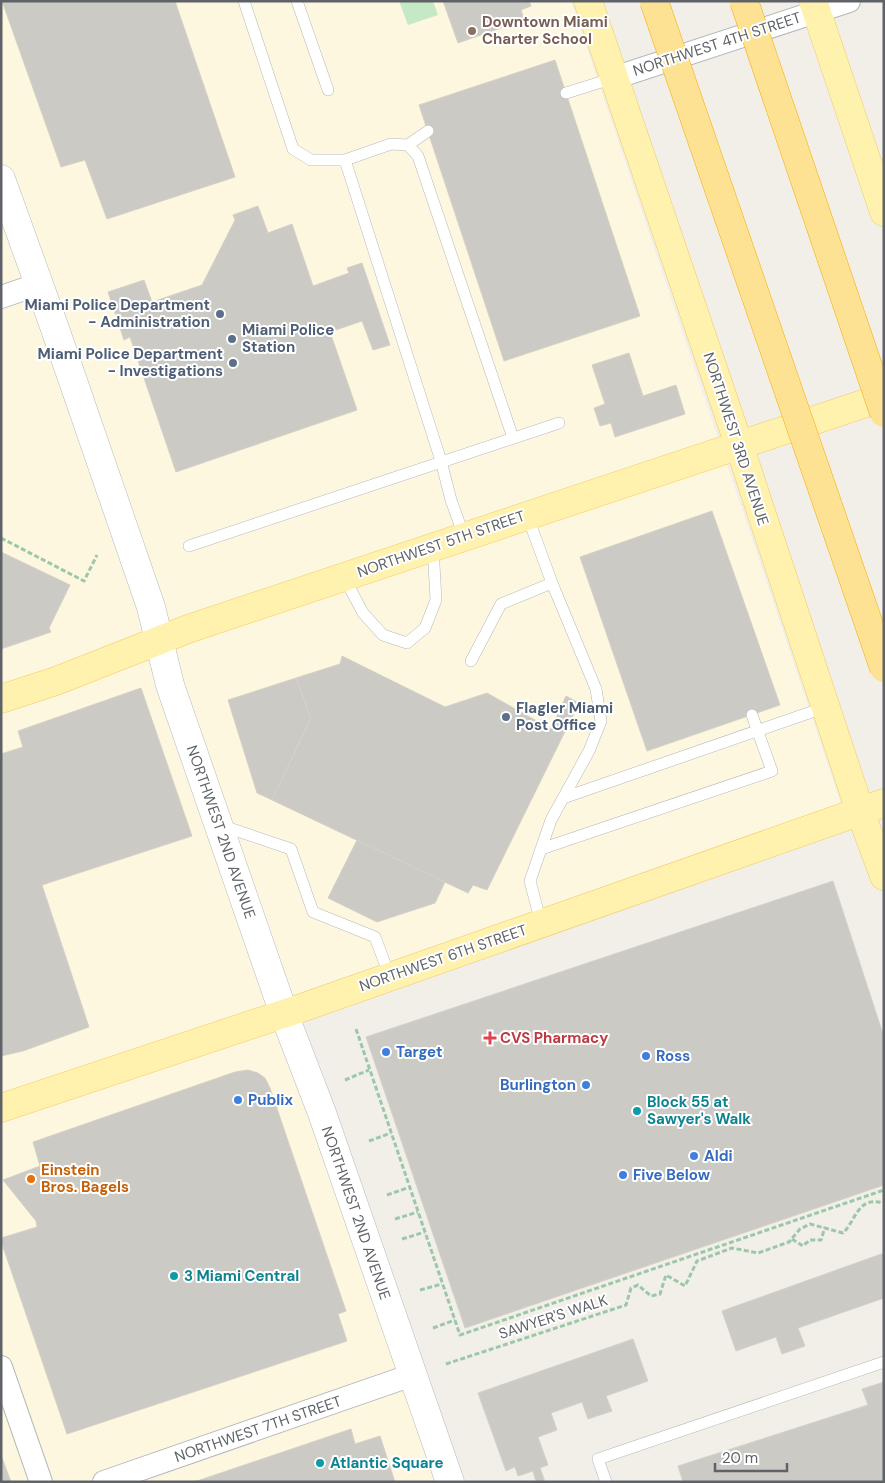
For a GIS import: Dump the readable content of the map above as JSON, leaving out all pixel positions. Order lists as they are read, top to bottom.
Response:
{
  "streets": {
    "main road": ["NORTHWEST 3RD AVENUE", "NORTHWEST 5TH STREET", "NORTHWEST 6TH STREET"],
    "street": ["NORTHWEST 4TH STREET", "NORTHWEST 2ND AVENUE", "NORTHWEST 7TH STREET"],
    "path": ["SAWYER'S WALK"]
  },
  "crossings": [
    ["NORTHWEST 4TH STREET", "NORTHWEST 3RD AVENUE"],
    ["NORTHWEST 3RD AVENUE", "NORTHWEST 5TH STREET"],
    ["NORTHWEST 3RD AVENUE", "NORTHWEST 6TH STREET"],
    ["NORTHWEST 5TH STREET", "NORTHWEST 2ND AVENUE"],
    ["NORTHWEST 2ND AVENUE", "NORTHWEST 6TH STREET"],
    ["NORTHWEST 2ND AVENUE", "NORTHWEST 7TH STREET"]
  ],
  "places": {
    "other": [
      "Downtown Miami Charter School",
      "Miami Police Department - Administration",
      "Miami Police Station",
      "Miami Police Department - Investigations",
      "Flagler Miami Post Office",
      "Target",
      "Ross",
      "Burlington",
      "Publix",
      "Block 55 at Sawyer's Walk",
      "Aldi",
      "Five Below",
      "Einstein Bros. Bagels",
      "3 Miami Central",
      "Atlantic Square"
    ],
    "health": ["CVS Pharmacy"]
  },
  "scale_bar": "20 m"
}
